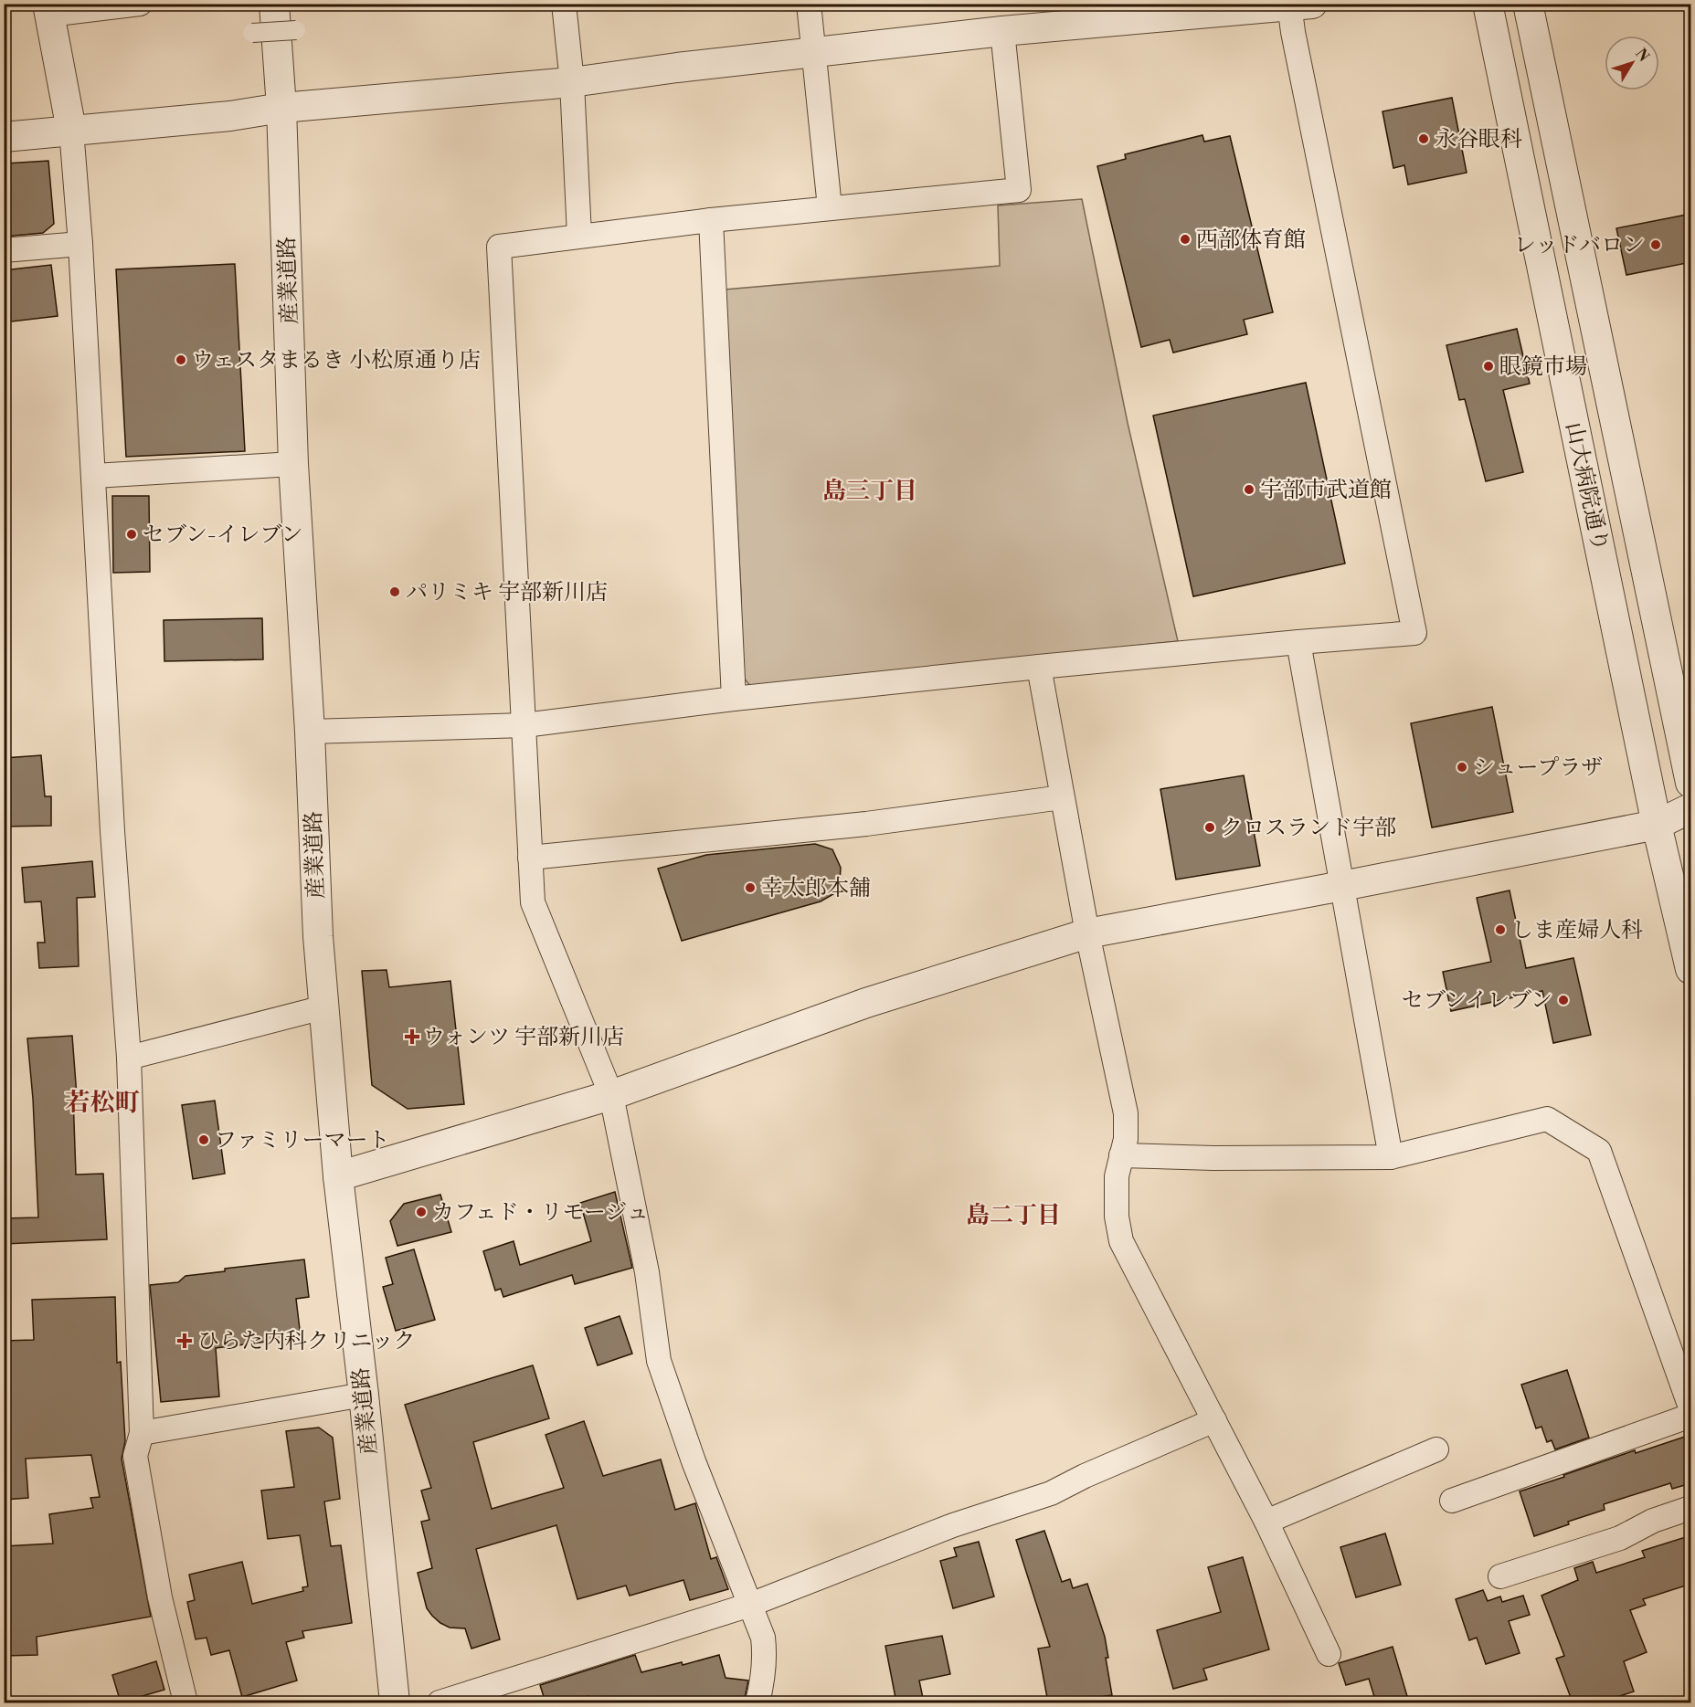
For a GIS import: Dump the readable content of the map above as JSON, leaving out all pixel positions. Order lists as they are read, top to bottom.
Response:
{
  "streets": {
    "street": ["産業道路", "山大病院通り"]
  },
  "districts": ["島三丁目", "若松町", "島二丁目"],
  "places": {
    "other": [
      "永谷眼科",
      "西部体育館",
      "レッドバロン",
      "ウェスタまるき 小松原通り店",
      "眼鏡市場",
      "宇部市武道館",
      "セブン-イレブン",
      "パリミキ 宇部新川店",
      "シュープラザ",
      "クロスランド宇部",
      "幸太郎本舗",
      "しま産婦人科",
      "セブンイレブン",
      "ファミリーマート",
      "カフェド・リモージュ"
    ],
    "health": ["ウォンツ 宇部新川店", "ひらた内科クリニック"]
  },
  "north": "top right"
}
